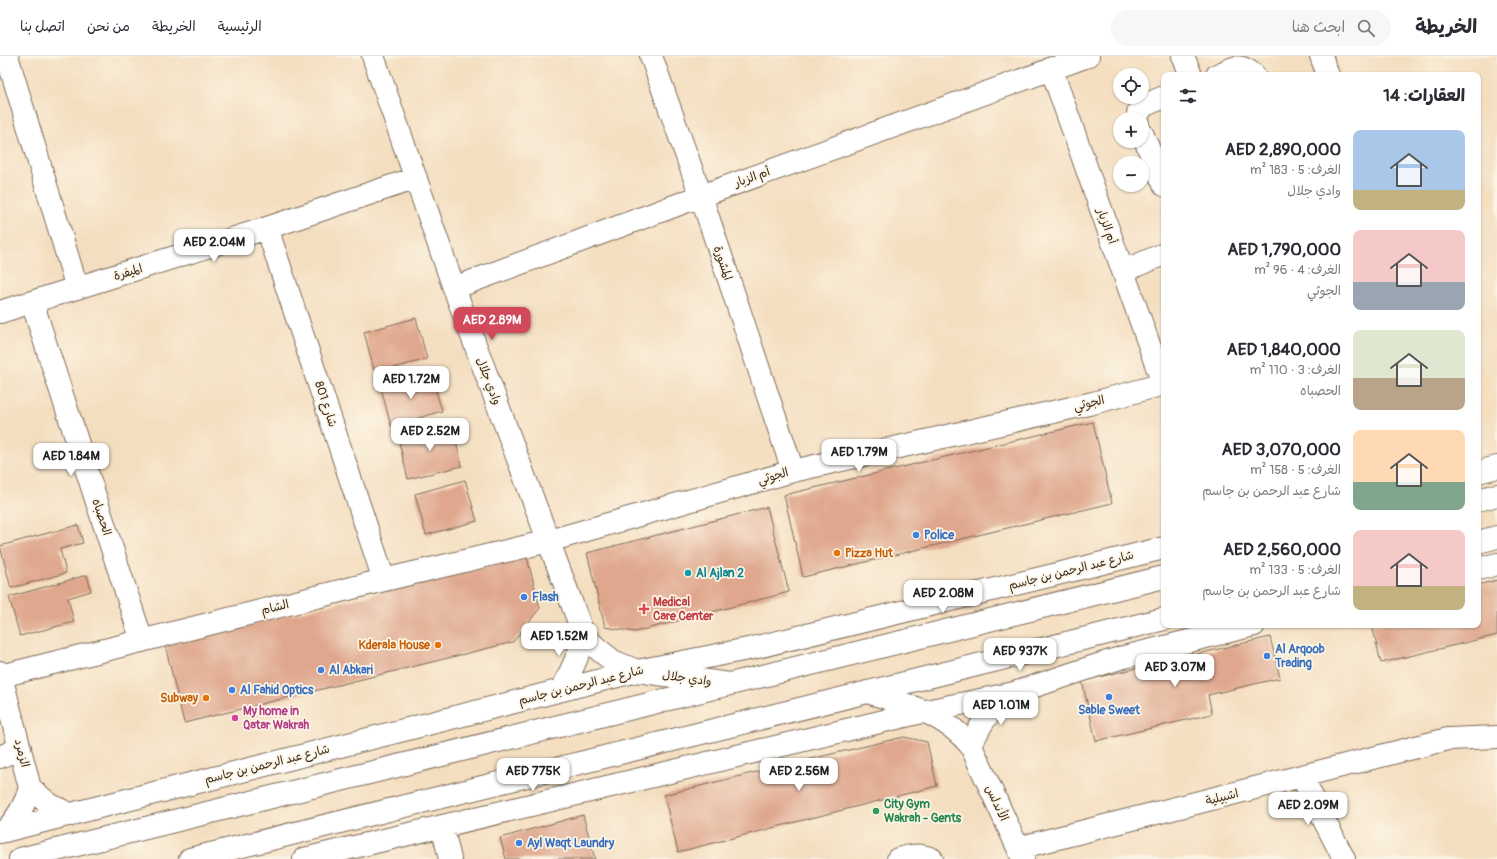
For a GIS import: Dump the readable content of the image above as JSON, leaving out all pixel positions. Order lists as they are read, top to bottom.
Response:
{
  "streets": {
    "street": [
      "أم الزبار",
      "المشورة",
      "الميفرة",
      "وادي جلال",
      "الجوثي",
      "شارع 801",
      "الحصباه",
      "شارع عبد الرحمن بن جاسم",
      "الشام",
      "الزمرد",
      "اشبيلية",
      "الأندلس"
    ]
  },
  "crossings": [
    ["أم الزبار", "المشورة"],
    ["أم الزبار", "وادي جلال"],
    ["المشورة", "الجوثي"],
    ["الميفرة", "وادي جلال"],
    ["الميفرة", "شارع 801"],
    ["الميفرة", "الحصباه"],
    ["وادي جلال", "الجوثي"],
    ["وادي جلال", "شارع عبد الرحمن بن جاسم"],
    ["وادي جلال", "الشام"],
    ["الجوثي", "الشام"],
    ["شارع 801", "الشام"],
    ["الحصباه", "الشام"],
    ["الشام", "الزمرد"],
    ["اشبيلية", "الأندلس"]
  ],
  "places": {
    "other": [
      "Police",
      "Pizza Hut",
      "Al Ajlan 2",
      "Flash",
      "Kderala House",
      "Al Arqoob Trading",
      "Al Abkari",
      "Al Fahid Optics",
      "Sable Sweet",
      "Subway",
      "My home in Qatar Wakrah",
      "City Gym Wakrah - Gents",
      "Ayl Waqt Laundry"
    ],
    "health": ["Medical Care Center"]
  },
  "page": {
    "header": "الخريطة",
    "search": "ابحث هنا",
    "nav": [
      "الرئيسية",
      "الخريطة",
      "من نحن",
      "اتصل بنا"
    ],
    "map_buttons": ["+", "−"],
    "heading": "العقارات: 14",
    "list": [
      {
        "name": "AED 2,890,000",
        "note": "الغرف: 5 · 183 m² · وادي جلال"
      },
      {
        "name": "AED 1,790,000",
        "note": "الغرف: 4 · 96 m² · الجوثي"
      },
      {
        "name": "AED 1,840,000",
        "note": "الغرف: 3 · 110 m² · الحصباه"
      },
      {
        "name": "AED 3,070,000",
        "note": "الغرف: 5 · 158 m² · شارع عبد الرحمن بن جاسم"
      },
      {
        "name": "AED 2,560,000",
        "note": "الغرف: 5 · 133 m² · شارع عبد الرحمن بن جاسم"
      }
    ],
    "price": [
      "AED 2.04M",
      "AED 2.89M",
      "AED 1.72M",
      "AED 2.52M",
      "AED 1.79M",
      "AED 1.84M",
      "AED 2.08M",
      "AED 1.52M",
      "AED 937K",
      "AED 3.07M",
      "AED 1.01M",
      "AED 775K",
      "AED 2.56M",
      "AED 2.09M"
    ]
  }
}
